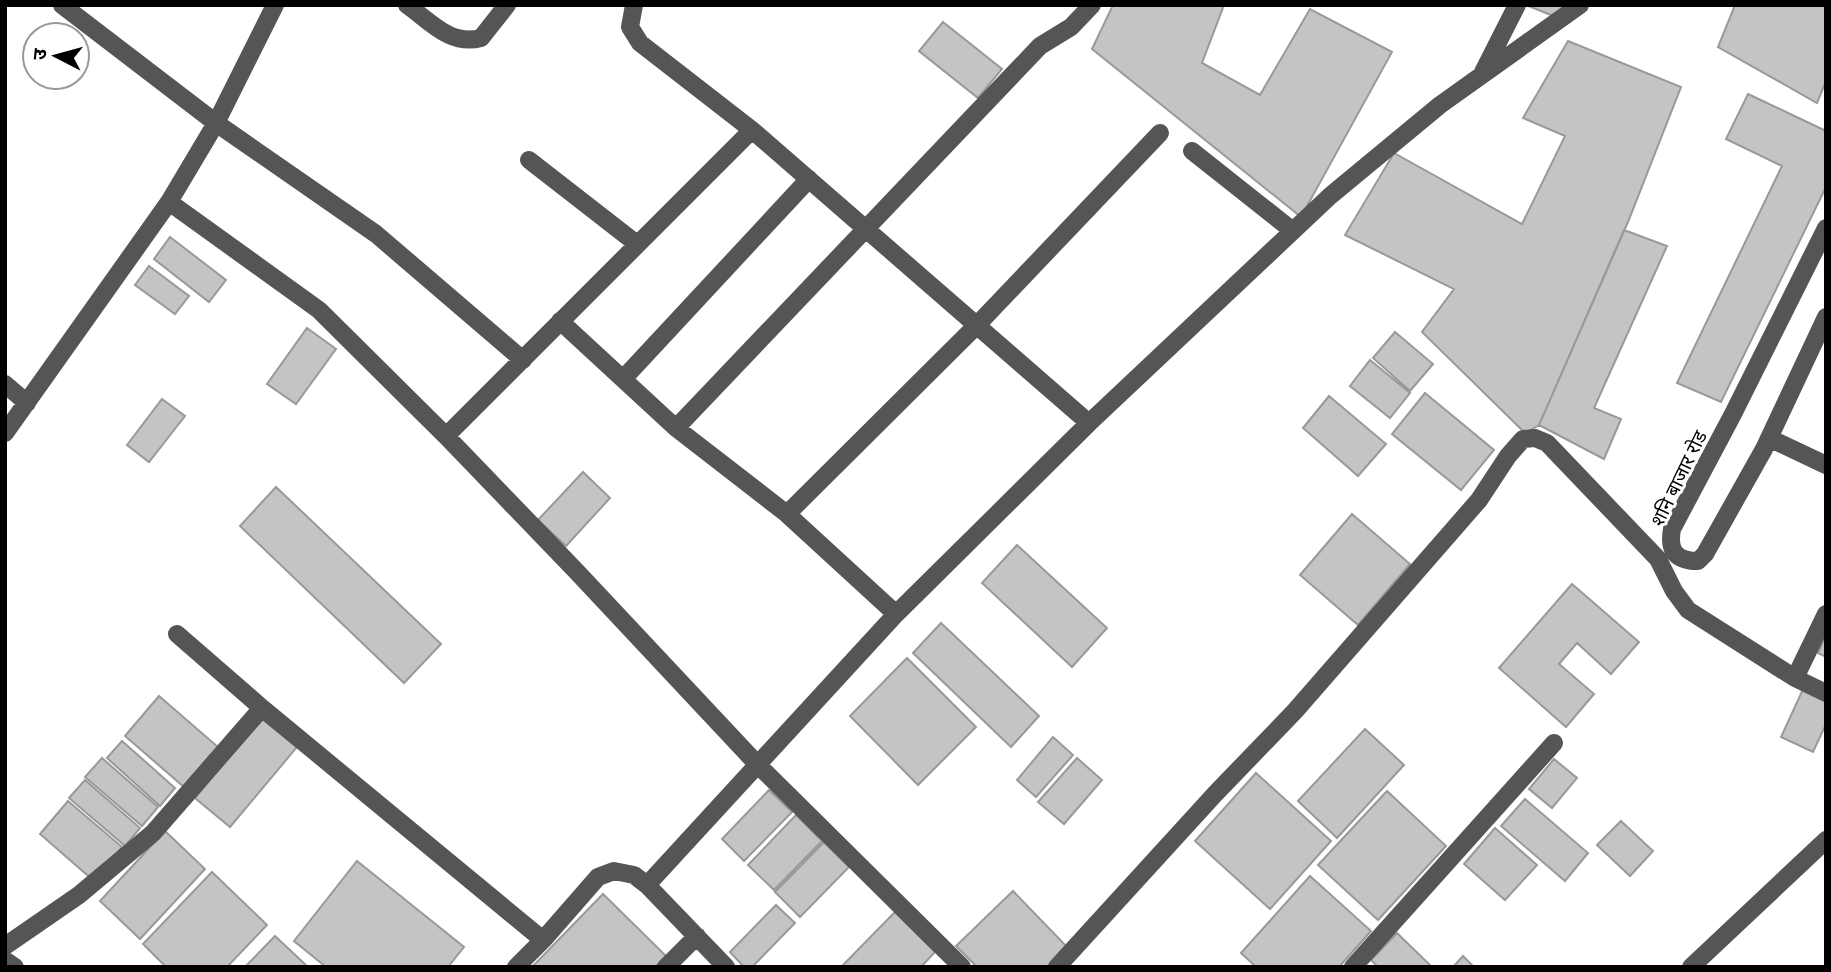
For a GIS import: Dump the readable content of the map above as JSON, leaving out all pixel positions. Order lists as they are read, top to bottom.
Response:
{
  "streets": {
    "street": ["शनि बाजार रोड"]
  },
  "north": "left"
}
